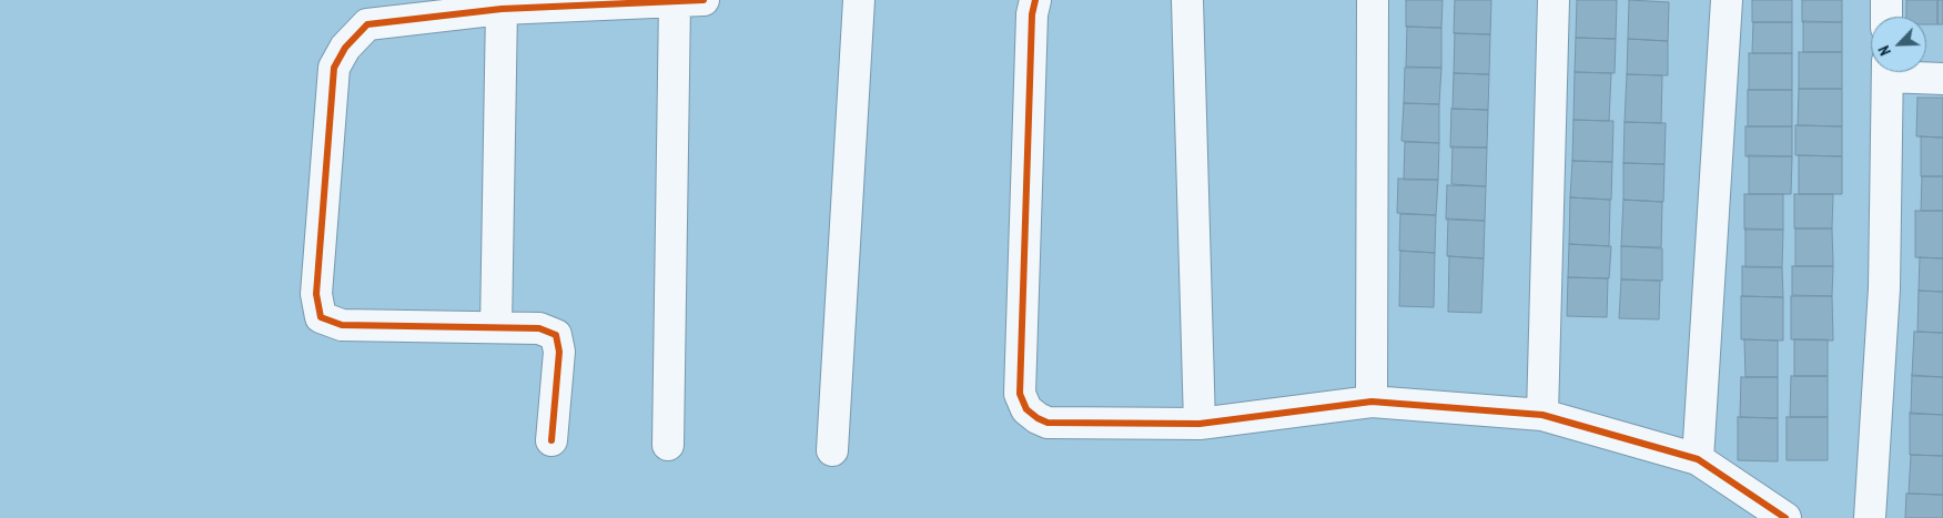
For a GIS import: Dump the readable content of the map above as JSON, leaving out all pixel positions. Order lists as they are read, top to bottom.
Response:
{
  "north": "bottom left"
}
